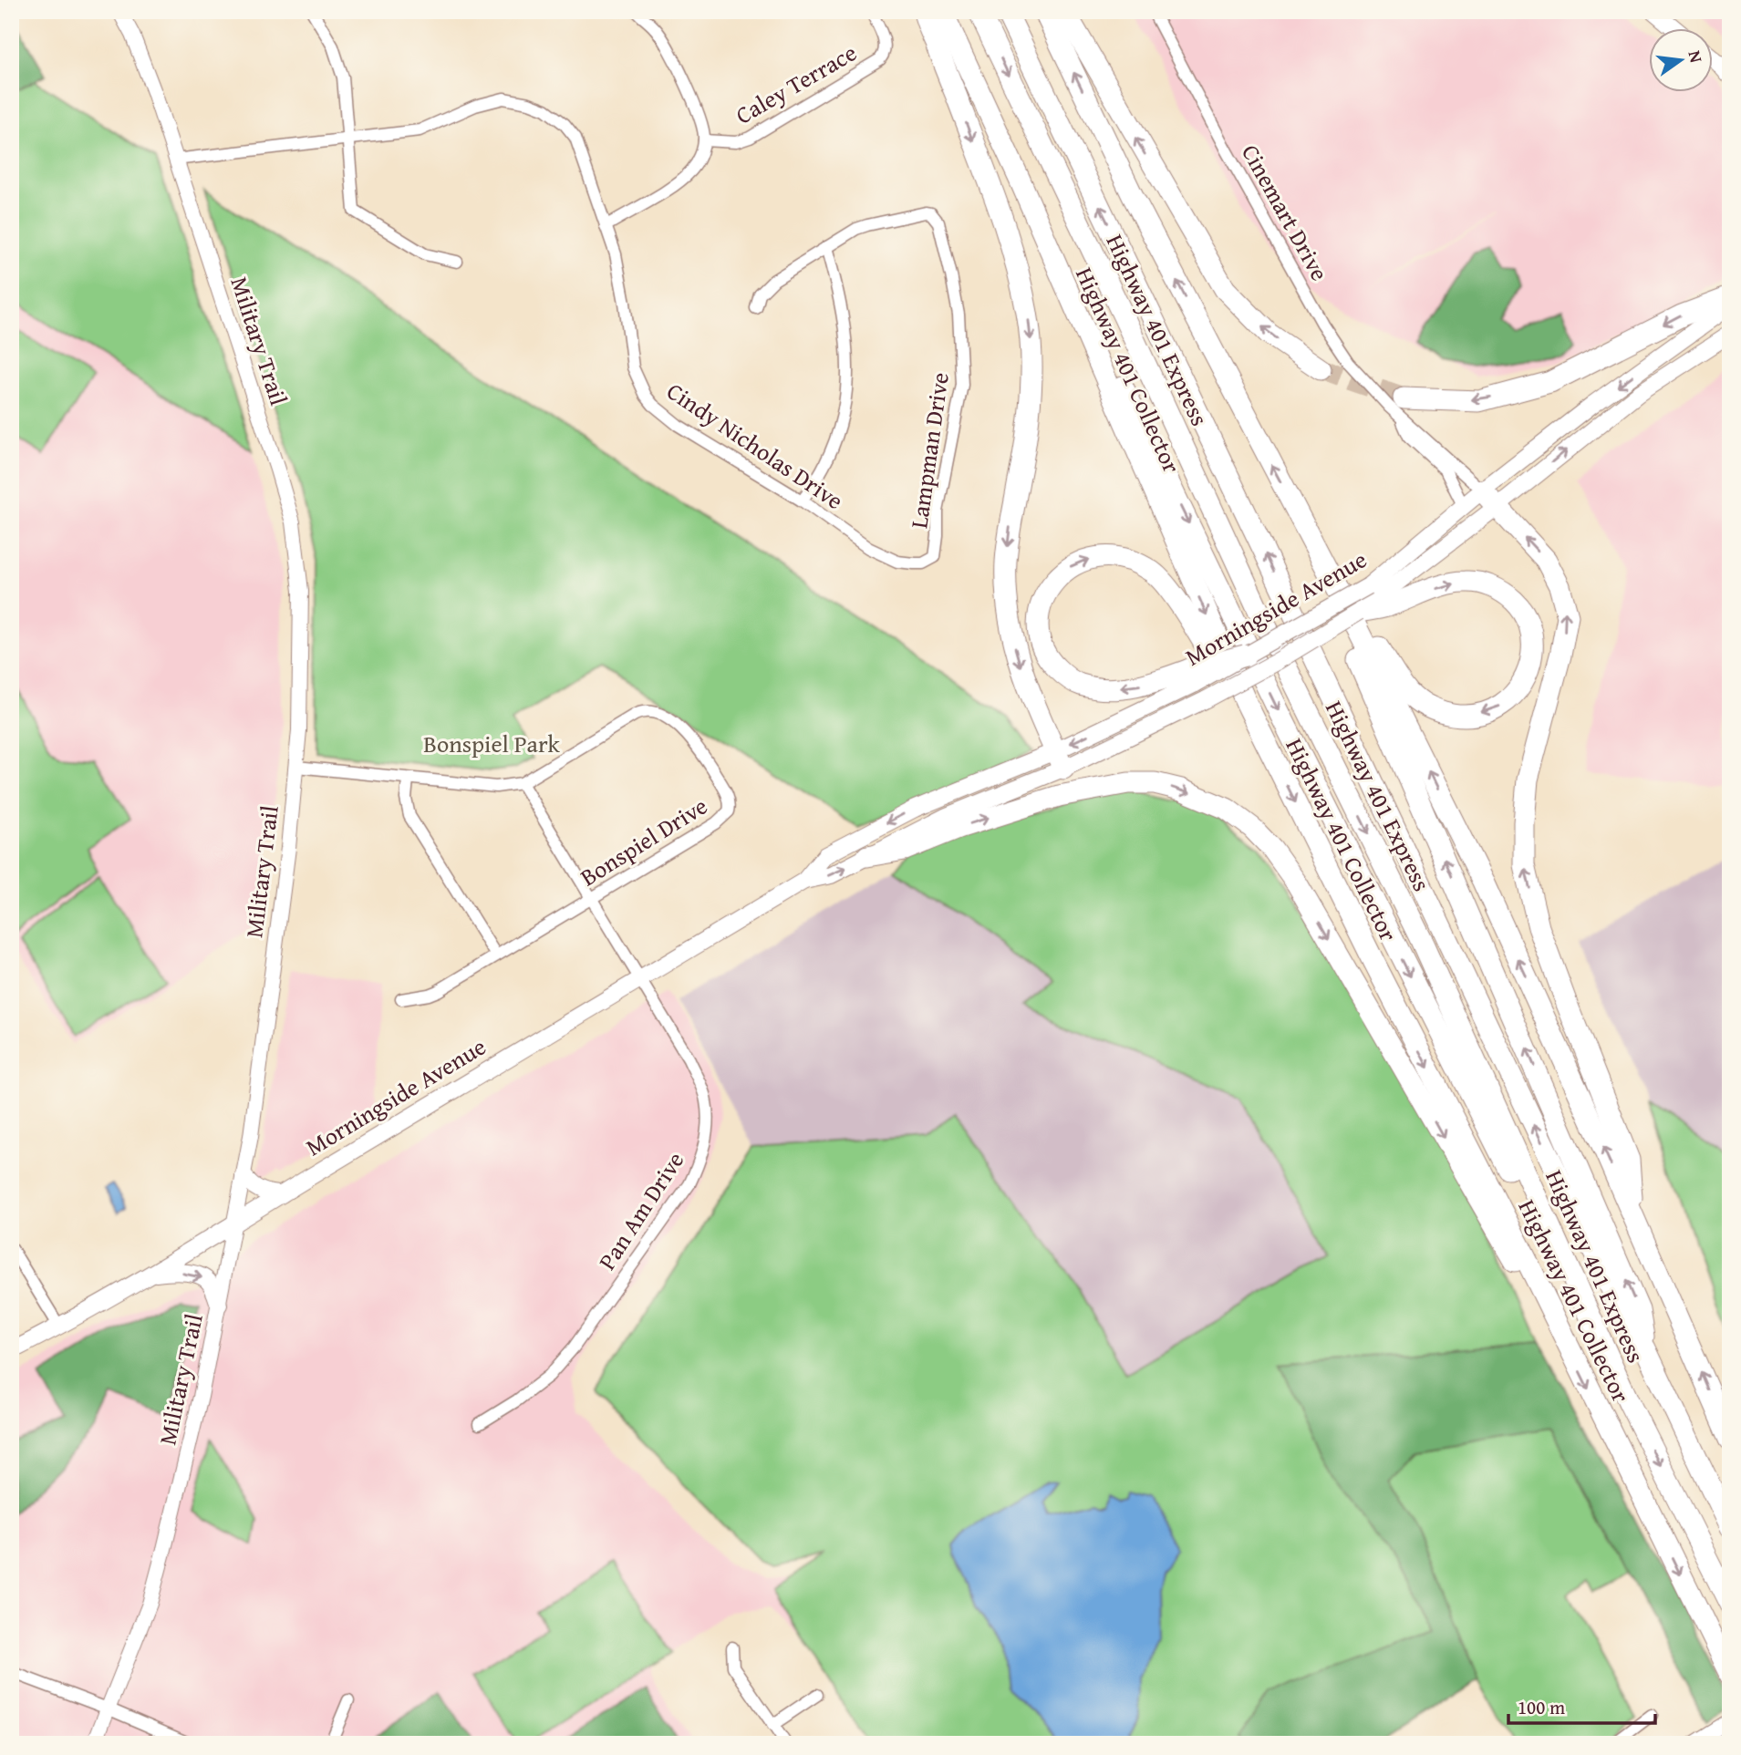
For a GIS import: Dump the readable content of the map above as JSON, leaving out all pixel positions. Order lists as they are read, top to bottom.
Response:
{
  "streets": {
    "highway": ["Highway 401 Express", "Highway 401 Collector"],
    "main road": ["Morningside Avenue"],
    "street": [
      "Caley Terrace",
      "Cinemart Drive",
      "Military Trail",
      "Cindy Nicholas Drive",
      "Lampman Drive",
      "Bonspiel Drive",
      "Pan Am Drive"
    ]
  },
  "crossings": [
    ["Cinemart Drive", "Morningside Avenue"],
    ["Military Trail", "Morningside Avenue"],
    ["Military Trail", "Bonspiel Drive"],
    ["Cindy Nicholas Drive", "Lampman Drive"],
    ["Morningside Avenue", "Pan Am Drive"],
    ["Bonspiel Drive", "Pan Am Drive"]
  ],
  "parks": ["Bonspiel Park"],
  "scale_bar": "100 m",
  "north": "right"
}
